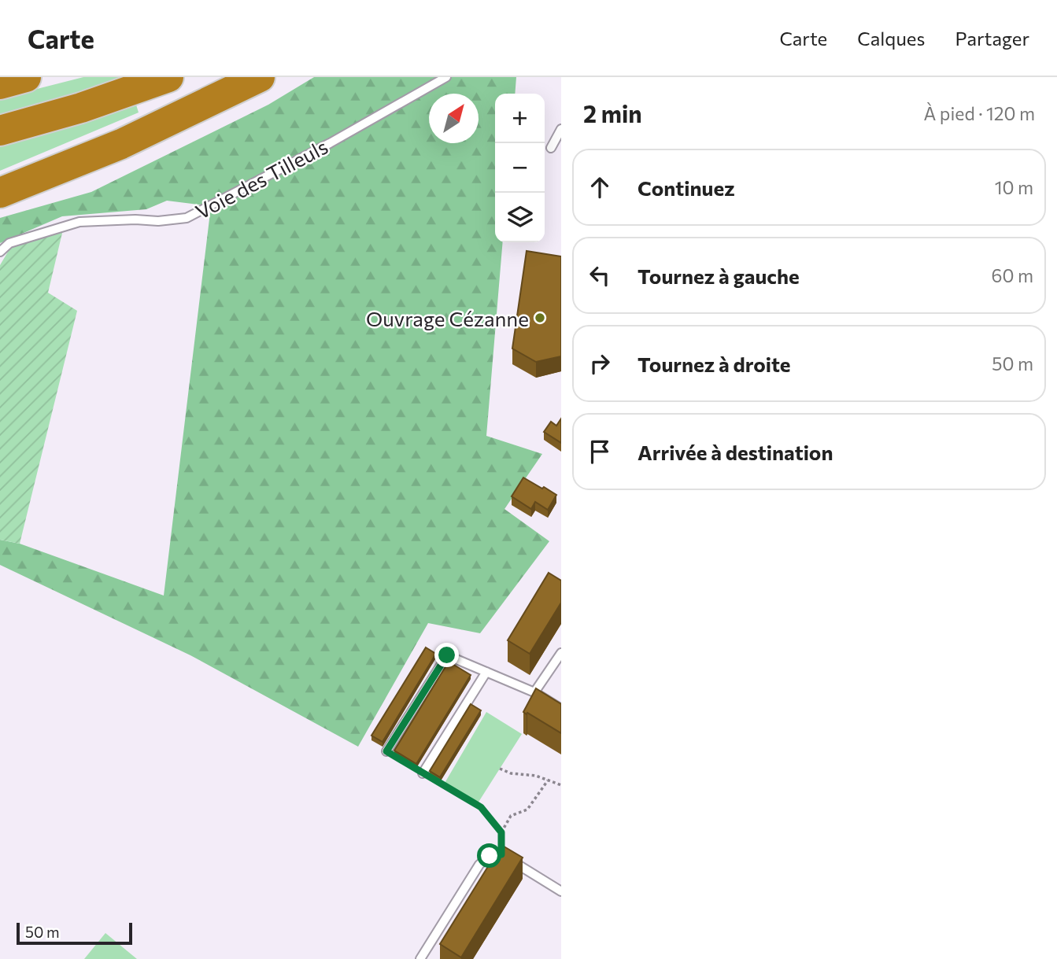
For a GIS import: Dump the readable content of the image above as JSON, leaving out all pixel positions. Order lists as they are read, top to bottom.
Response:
{
  "streets": {
    "lane": ["Voie des Tilleuls"]
  },
  "places": ["Ouvrage Cézanne"],
  "scale_bar": "50 m",
  "north": "top right",
  "page": {
    "header": "Carte",
    "nav": ["Carte", "Calques", "Partager"],
    "heading": ["2 min", "À pied · 120 m"],
    "map_buttons": ["+", "−"],
    "list": [
      ["Continuez", "10 m"],
      ["Tournez à gauche", "60 m"],
      ["Tournez à droite", "50 m"],
      "Arrivée à destination"
    ],
    "scale": "50 m"
  }
}
